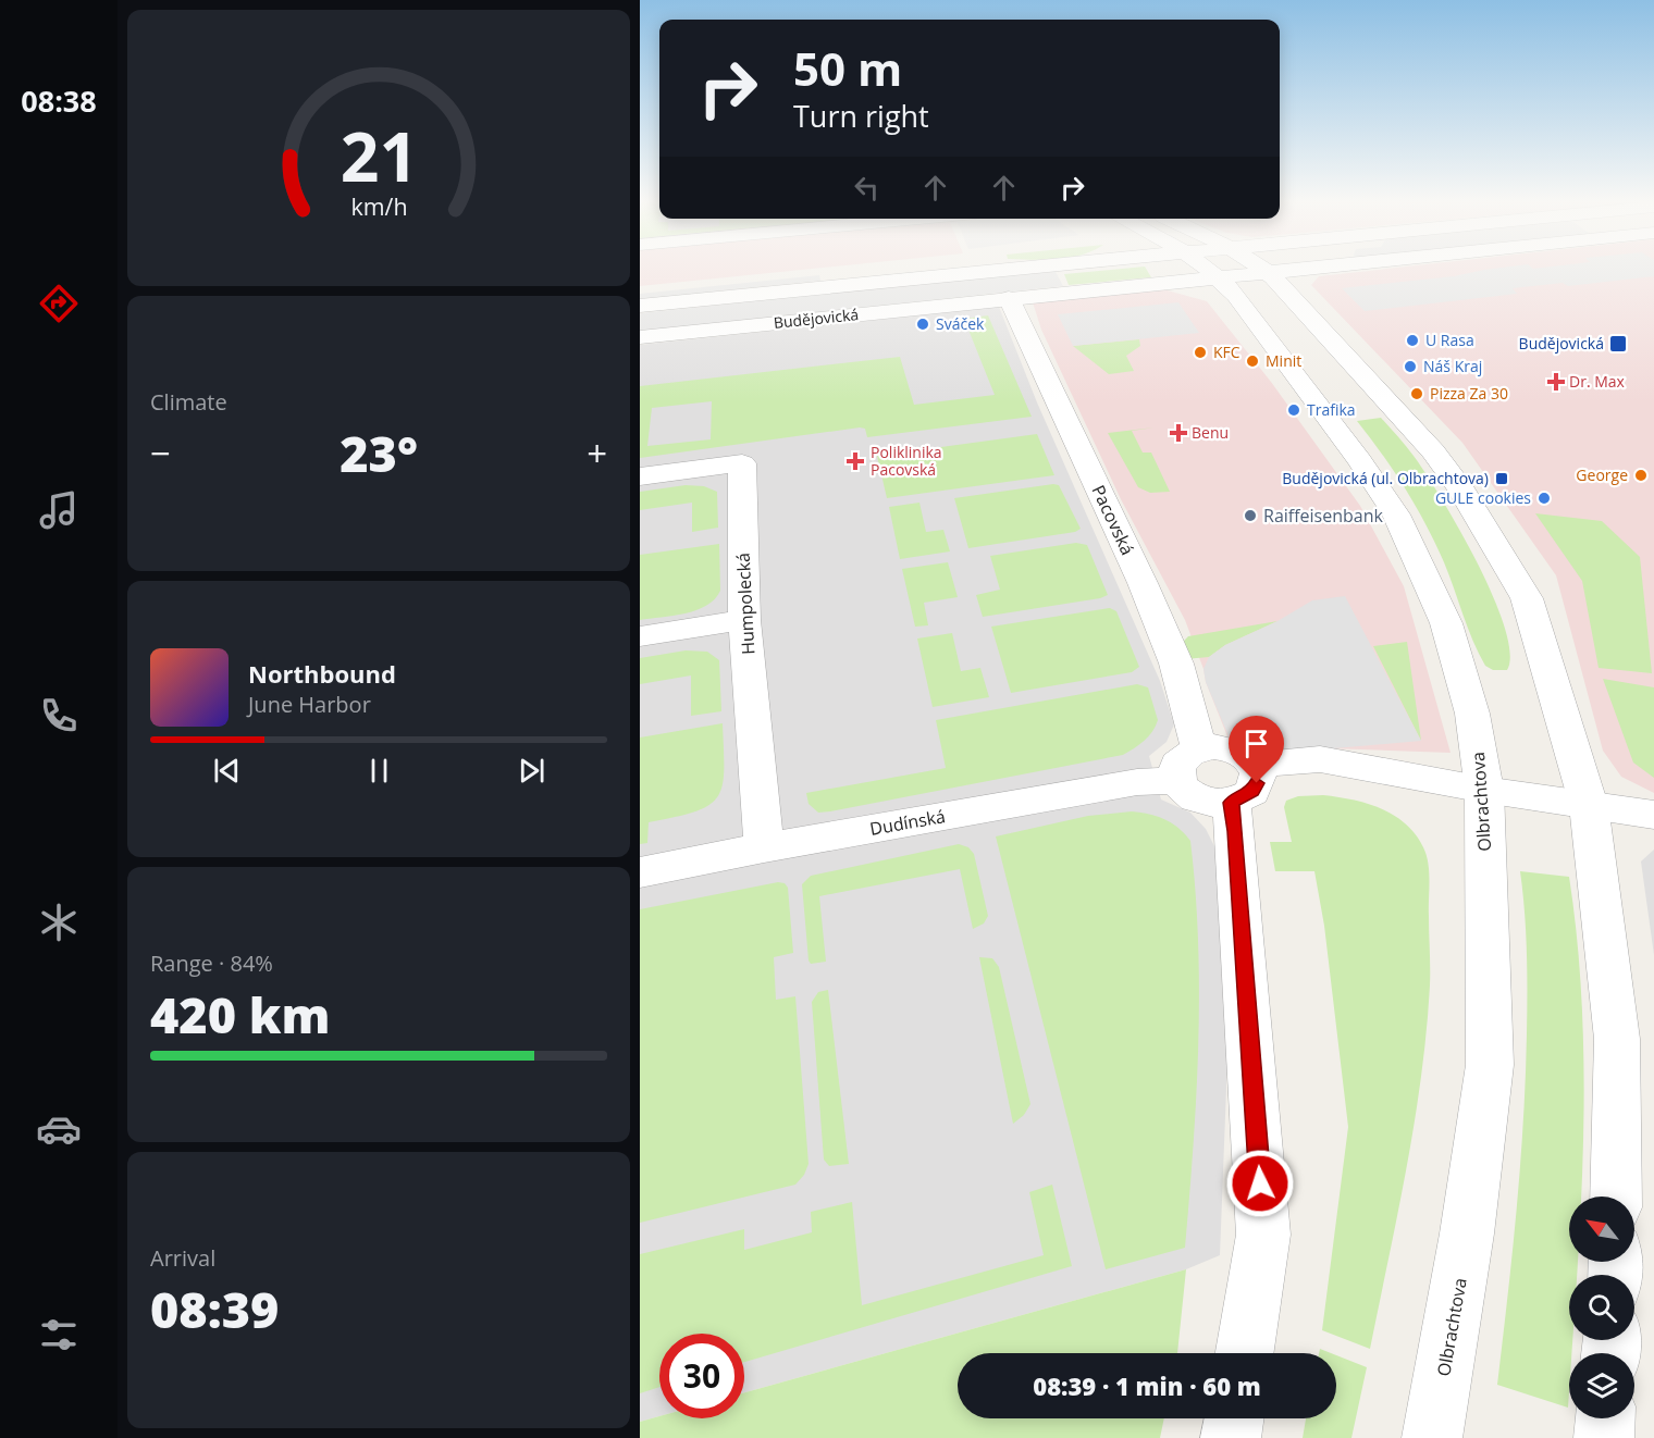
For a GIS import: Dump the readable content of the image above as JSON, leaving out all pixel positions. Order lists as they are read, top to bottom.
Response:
{
  "streets": {
    "street": [
      "Budějovická",
      "Pacovská",
      "Humpolecká",
      "Olbrachtova",
      "Dudínská"
    ]
  },
  "crossings": [
    ["Budějovická", "Pacovská"],
    ["Budějovická", "Olbrachtova"],
    ["Pacovská", "Dudínská"],
    ["Humpolecká", "Dudínská"]
  ],
  "places": {
    "other": [
      "Sváček",
      "U Rasa",
      "KFC",
      "Minit",
      "Náš Kraj",
      "Pizza Za 30",
      "Trafika",
      "George",
      "GULE cookies",
      "Raiffeisenbank"
    ],
    "transit": ["Budějovická", "Budějovická (ul. Olbrachtova)"],
    "health": ["Dr. Max", "Benu", "Poliklinika Pacovská"]
  },
  "north": "top left",
  "page": {
    "tabs": "08:38",
    "turn": ["50 m", "Turn right"],
    "tile": [
      "Climate",
      ["Range · 84%", "420 km"],
      ["Arrival", "08:39"]
    ],
    "heat": ["−", "23°", "+"],
    "song": ["Northbound", "June Harbor"],
    "limit": "30",
    "trip": "08:39 · 1 min · 60 m",
    "gauge": ["21", "km/h"]
  }
}
